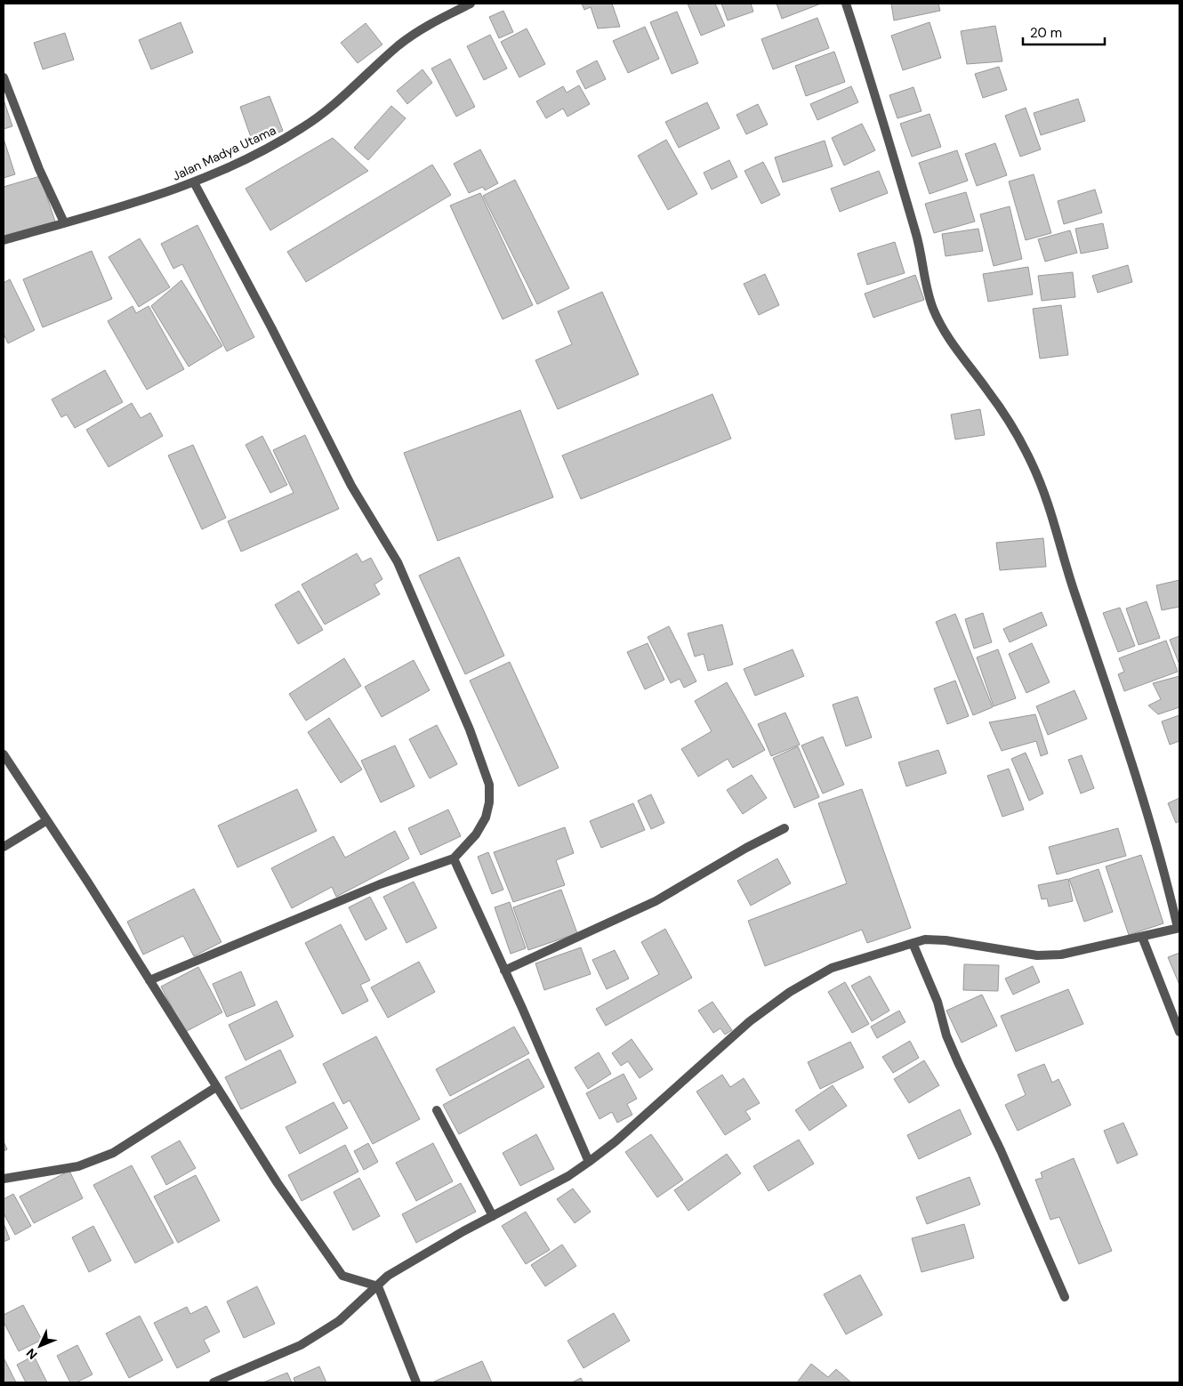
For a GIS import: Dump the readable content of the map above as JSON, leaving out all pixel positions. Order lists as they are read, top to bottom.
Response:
{
  "streets": {
    "street": ["Jalan Madya Utama"]
  },
  "scale_bar": "20 m",
  "north": "bottom left"
}
